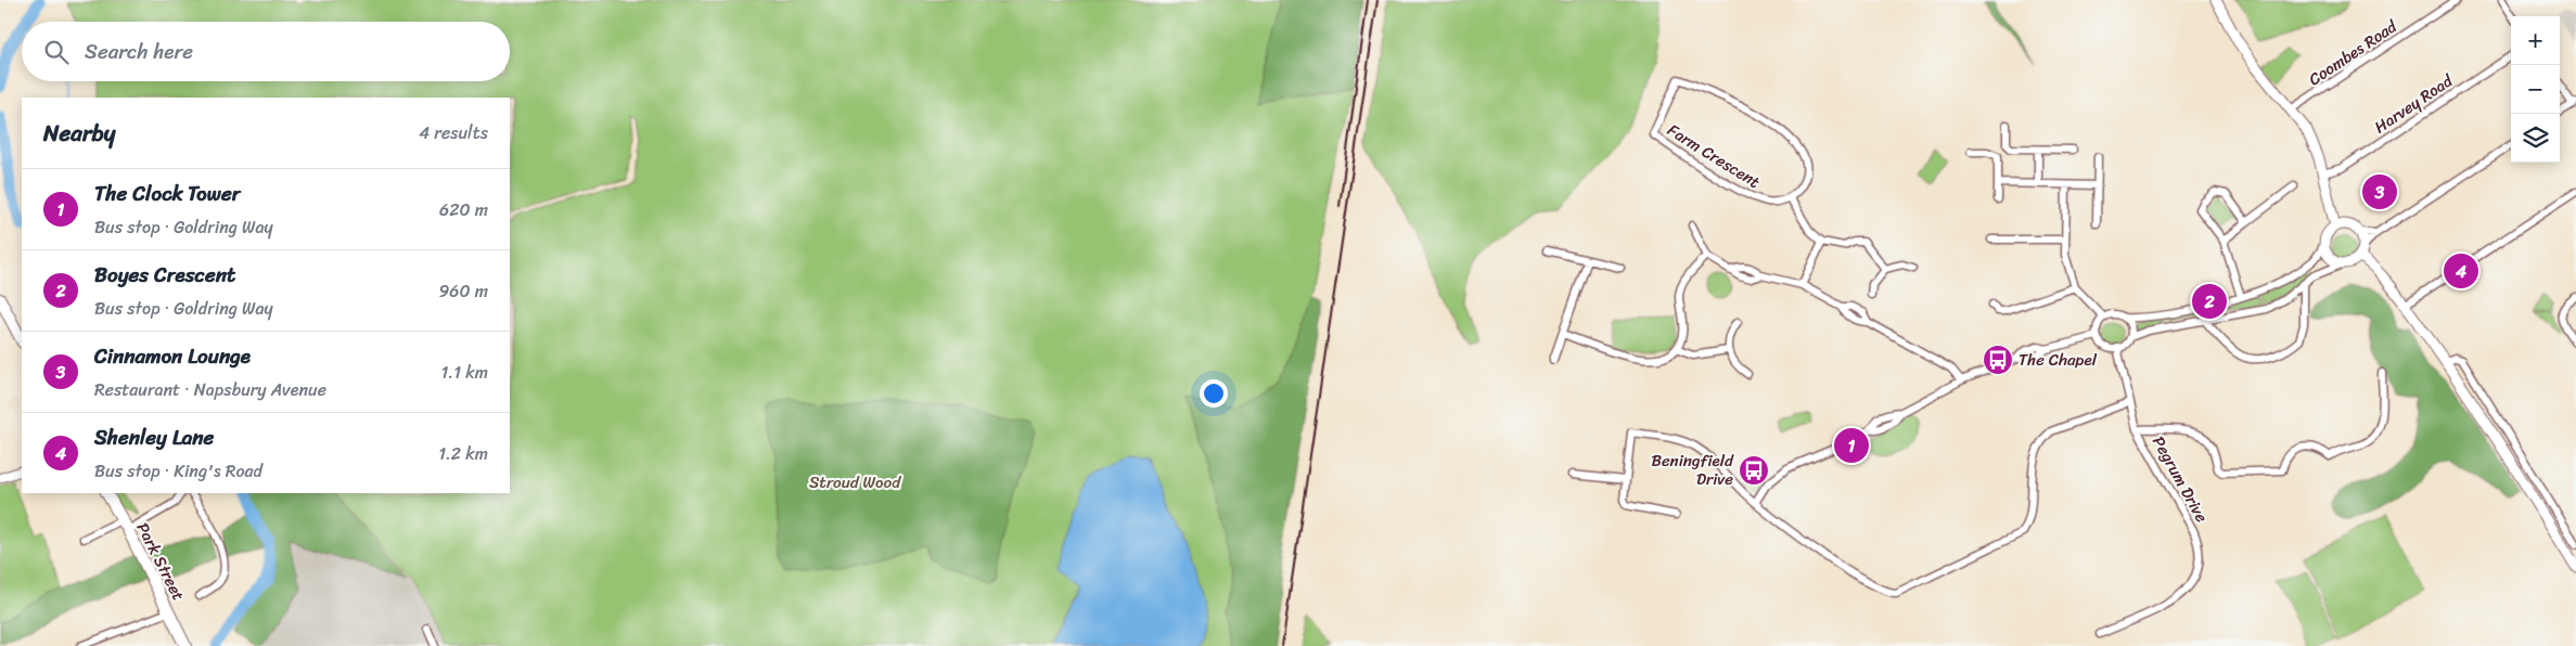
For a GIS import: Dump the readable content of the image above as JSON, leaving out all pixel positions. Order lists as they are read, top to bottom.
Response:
{
  "streets": {
    "main road": ["Park Street"],
    "street": [
      "Coombes Road",
      "Harvey Road",
      "Farm Crescent",
      "Pegrum Drive"
    ]
  },
  "parks": ["Stroud Wood"],
  "places": {
    "bus stop": ["The Chapel", "Beningfield Drive"]
  },
  "page": {
    "map_buttons": ["+", "−"],
    "search": "Search here",
    "heading": ["Nearby", "4 results"],
    "list": [
      {
        "mark": "1",
        "name": "The Clock Tower",
        "note": "Bus stop · Goldring Way",
        "value": "620 m"
      },
      {
        "mark": "2",
        "name": "Boyes Crescent",
        "note": "Bus stop · Goldring Way",
        "value": "960 m"
      },
      {
        "mark": "3",
        "name": "Cinnamon Lounge",
        "note": "Restaurant · Napsbury Avenue",
        "value": "1.1 km"
      },
      {
        "mark": "4",
        "name": "Shenley Lane",
        "note": "Bus stop · King's Road",
        "value": "1.2 km"
      }
    ],
    "pins": [
      "3",
      "4",
      "2",
      "1"
    ]
  }
}
